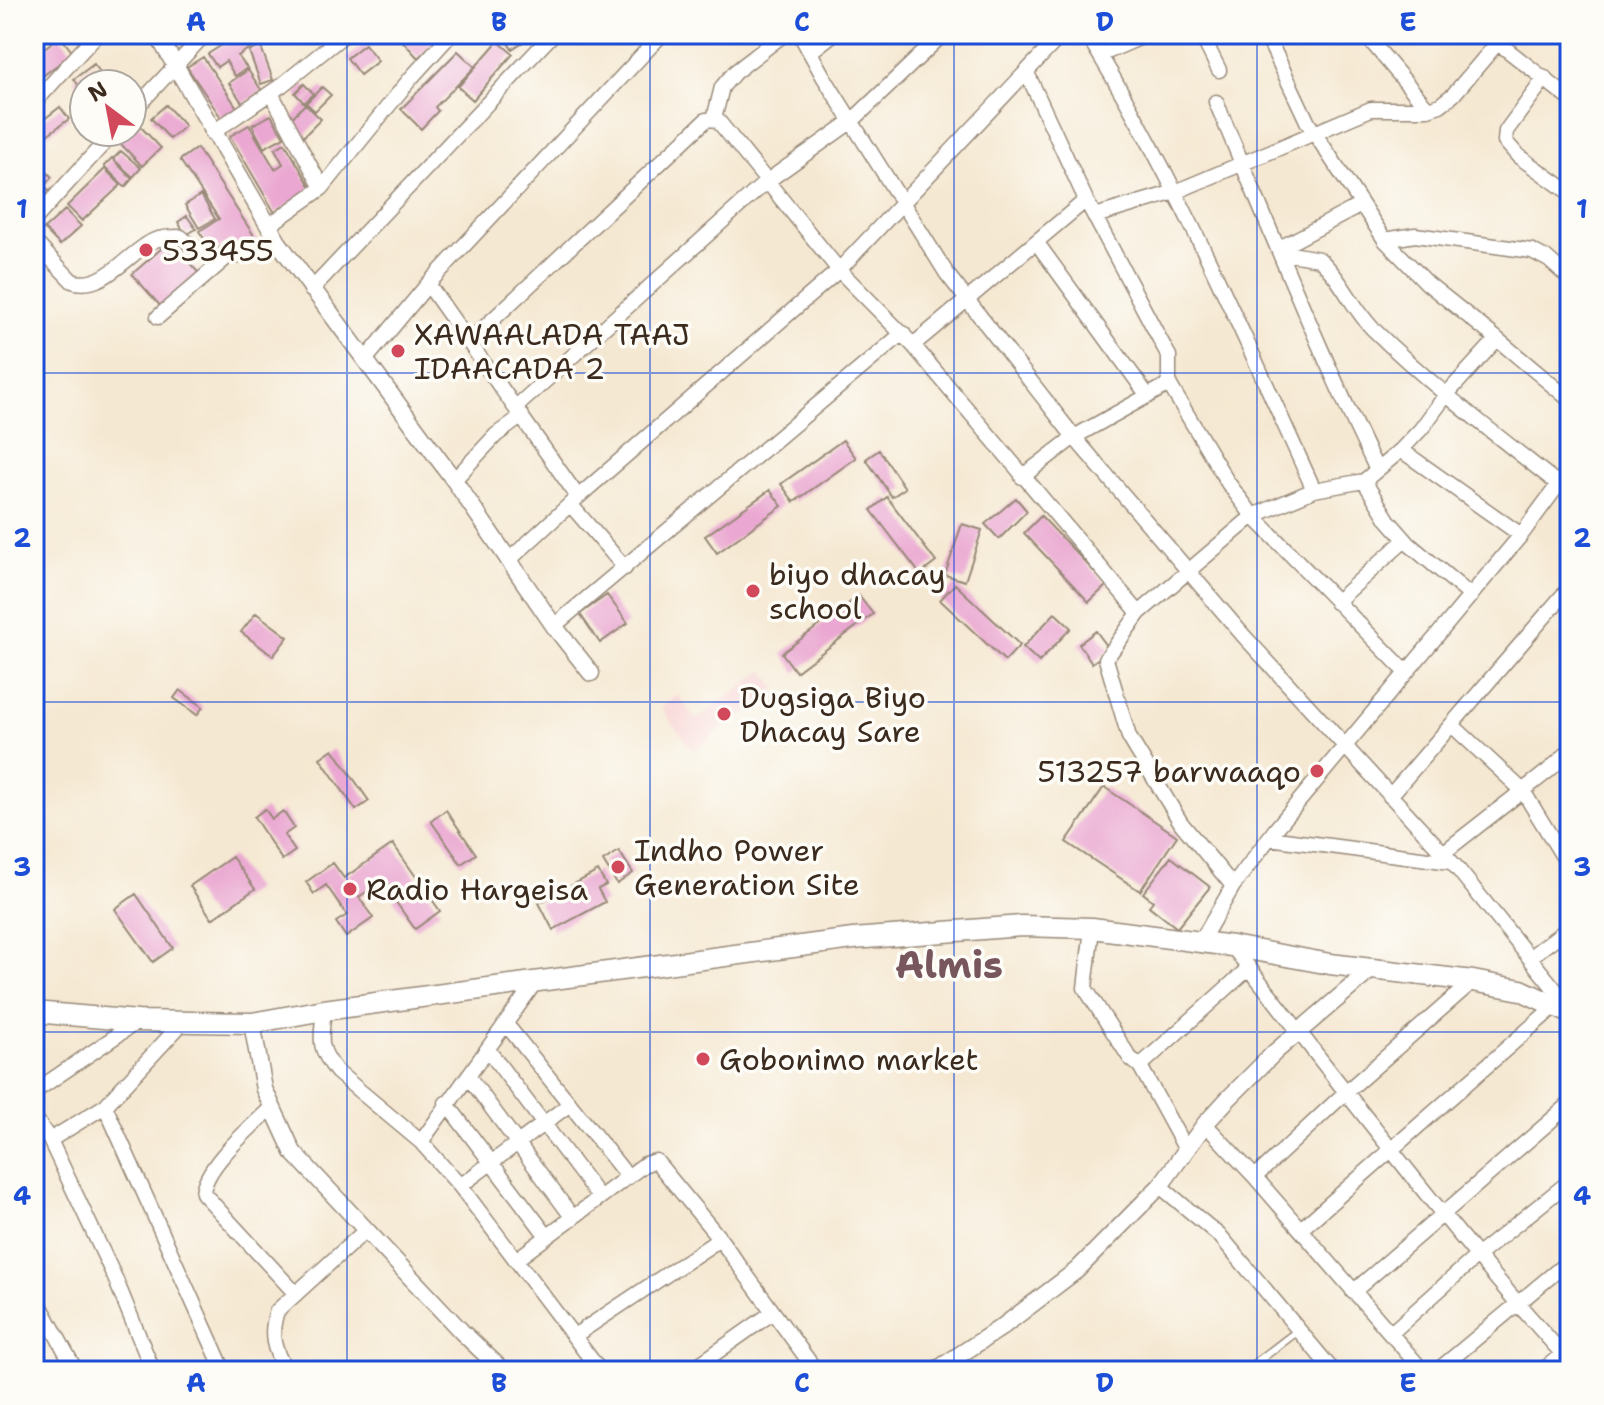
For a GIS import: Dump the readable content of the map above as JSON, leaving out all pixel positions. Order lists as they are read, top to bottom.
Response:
{
  "districts": ["Almis"],
  "places": [
    "533455",
    "XAWAALADA TAAJ IDAACADA 2",
    "biyo dhacay school",
    "Dugsiga Biyo Dhacay Sare",
    "513257 barwaaqo",
    "Indho Power Generation Site",
    "Radio Hargeisa",
    "Gobonimo market"
  ],
  "north": "top left",
  "grid": {
    "columns": [
      "A",
      "B",
      "C",
      "D",
      "E"
    ],
    "rows": [
      "1",
      "2",
      "3",
      "4"
    ]
  }
}
